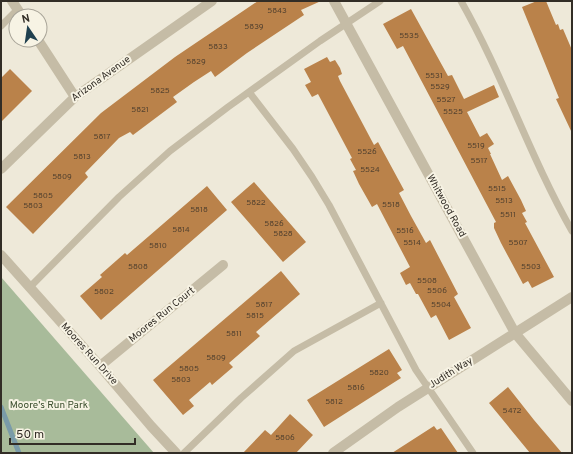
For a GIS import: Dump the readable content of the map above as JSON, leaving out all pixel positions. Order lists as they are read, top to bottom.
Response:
{
  "streets": {
    "street": [
      "Arizona Avenue",
      "Whitwood Road",
      "Moores Run Court",
      "Moores Run Drive",
      "Judith Way"
    ]
  },
  "crossings": [
    ["Whitwood Road", "Judith Way"],
    ["Moores Run Court", "Moores Run Drive"]
  ],
  "parks": ["Moore's Run Park"],
  "house_numbers": [
    "5843",
    "5839",
    "5535",
    "5833",
    "5829",
    "5531",
    "5529",
    "5825",
    "5527",
    "5821",
    "5525",
    "5817",
    "5519",
    "5526",
    "5813",
    "5517",
    "5524",
    "5809",
    "5515",
    "5805",
    "5513",
    "5822",
    "5518",
    "5803",
    "5818",
    "5511",
    "5826",
    "5814",
    "5516",
    "5828",
    "5514",
    "5507",
    "5810",
    "5808",
    "5503",
    "5508",
    "5506",
    "5802",
    "5817",
    "5504",
    "5815",
    "5811",
    "5809",
    "5805",
    "5820",
    "5803",
    "5816",
    "5812",
    "5472",
    "5806"
  ],
  "scale_bar": "50 m",
  "north": "top"
}
